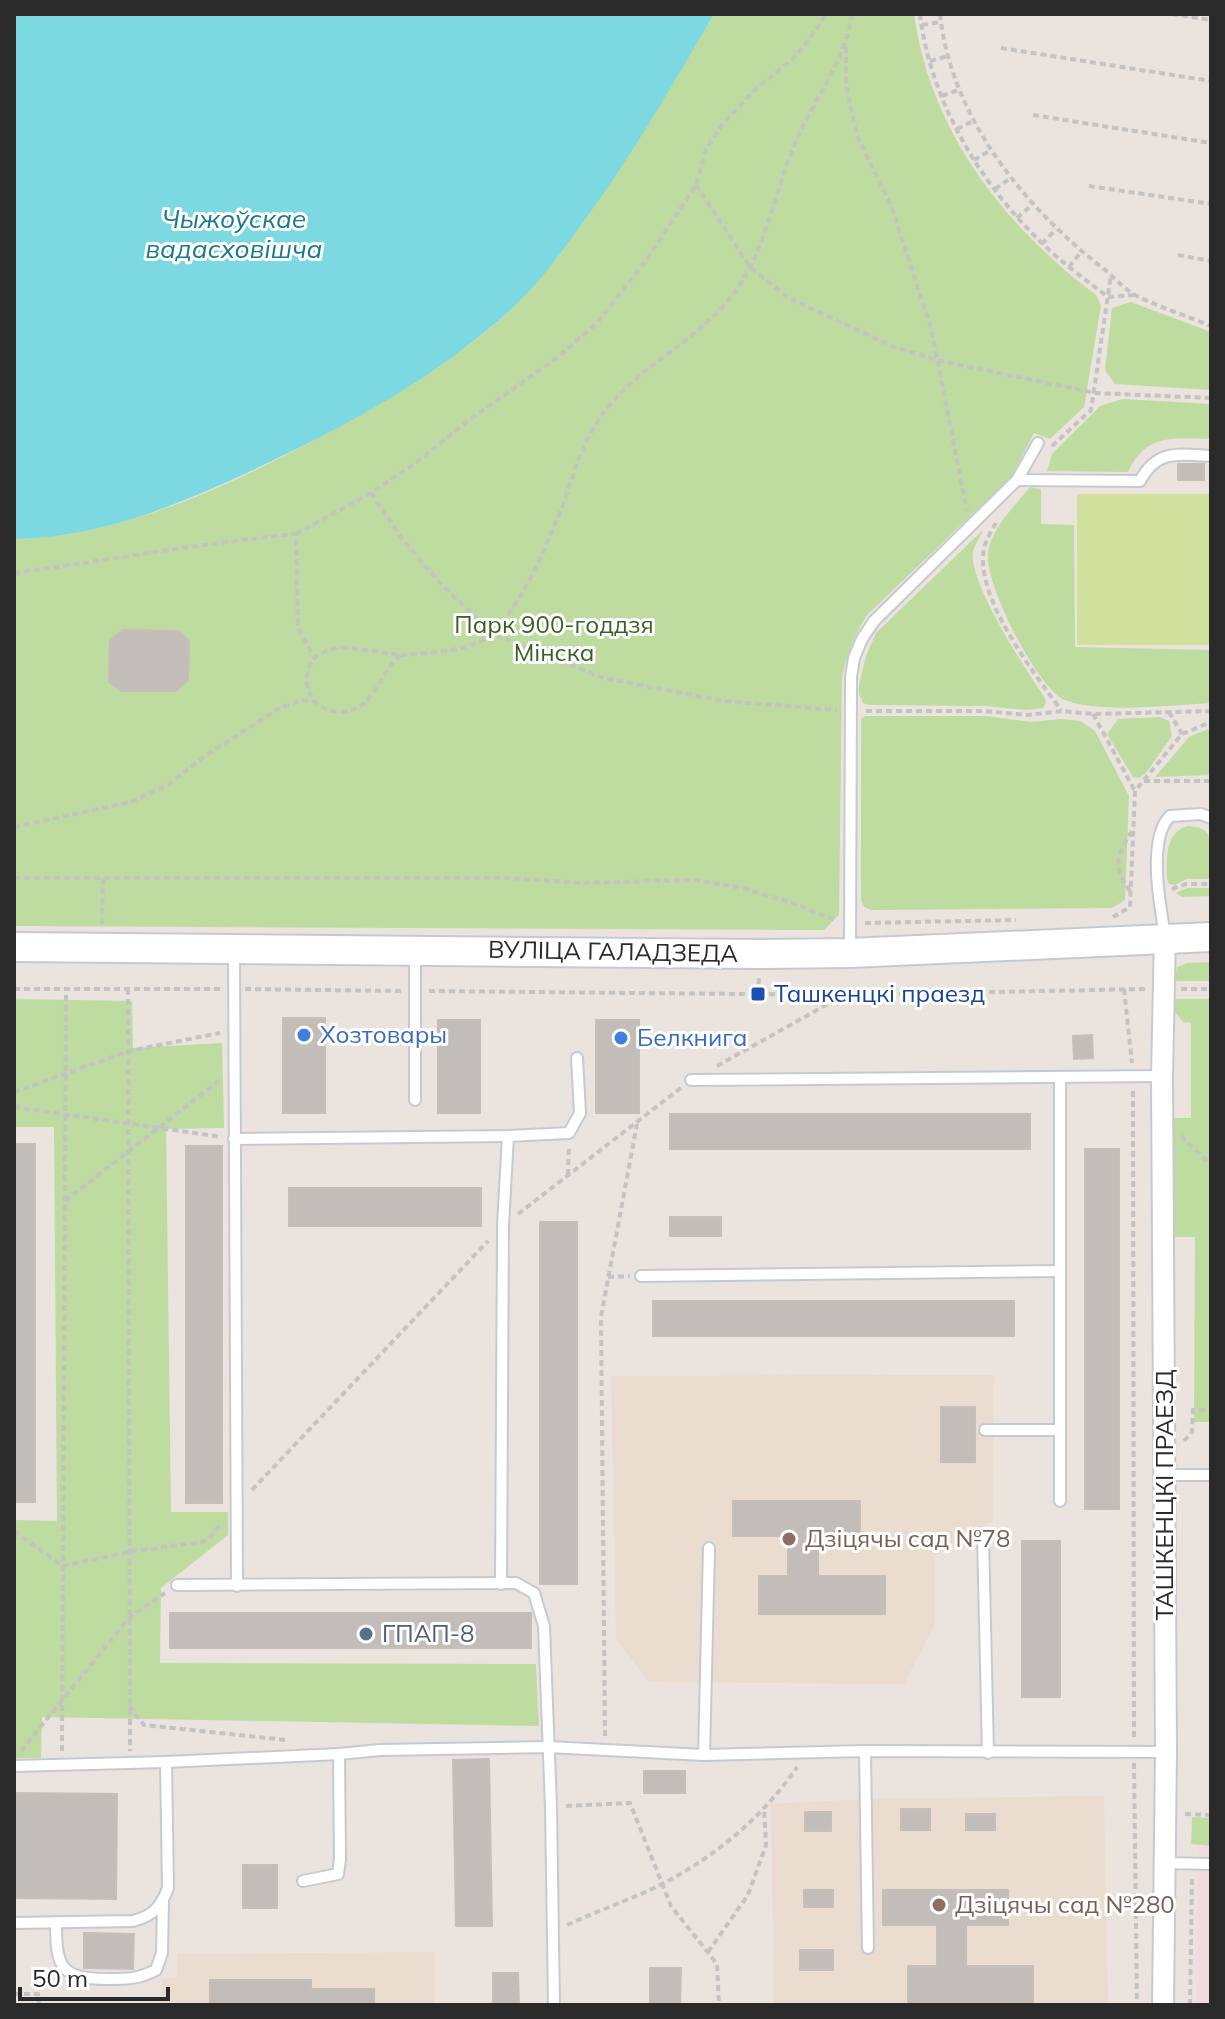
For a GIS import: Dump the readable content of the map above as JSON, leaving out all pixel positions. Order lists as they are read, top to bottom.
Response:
{
  "streets": {
    "street": ["ВУЛІЦА ГАЛАДЗЕДА", "ТАШКЕНЦКІ ПРАЕЗД"]
  },
  "crossings": [
    ["ВУЛІЦА ГАЛАДЗЕДА", "ТАШКЕНЦКІ ПРАЕЗД"]
  ],
  "water": ["Чыжоўскае вадасховішча"],
  "parks": ["Парк 900-годдзя Мінска"],
  "places": {
    "transit": ["Ташкенцкі праезд"],
    "other": [
      "Хозтовары",
      "Белкнига",
      "Дзіцячы сад №78",
      "ГПАП-8",
      "Дзіцячы сад №280"
    ]
  },
  "scale_bar": "50 m"
}
